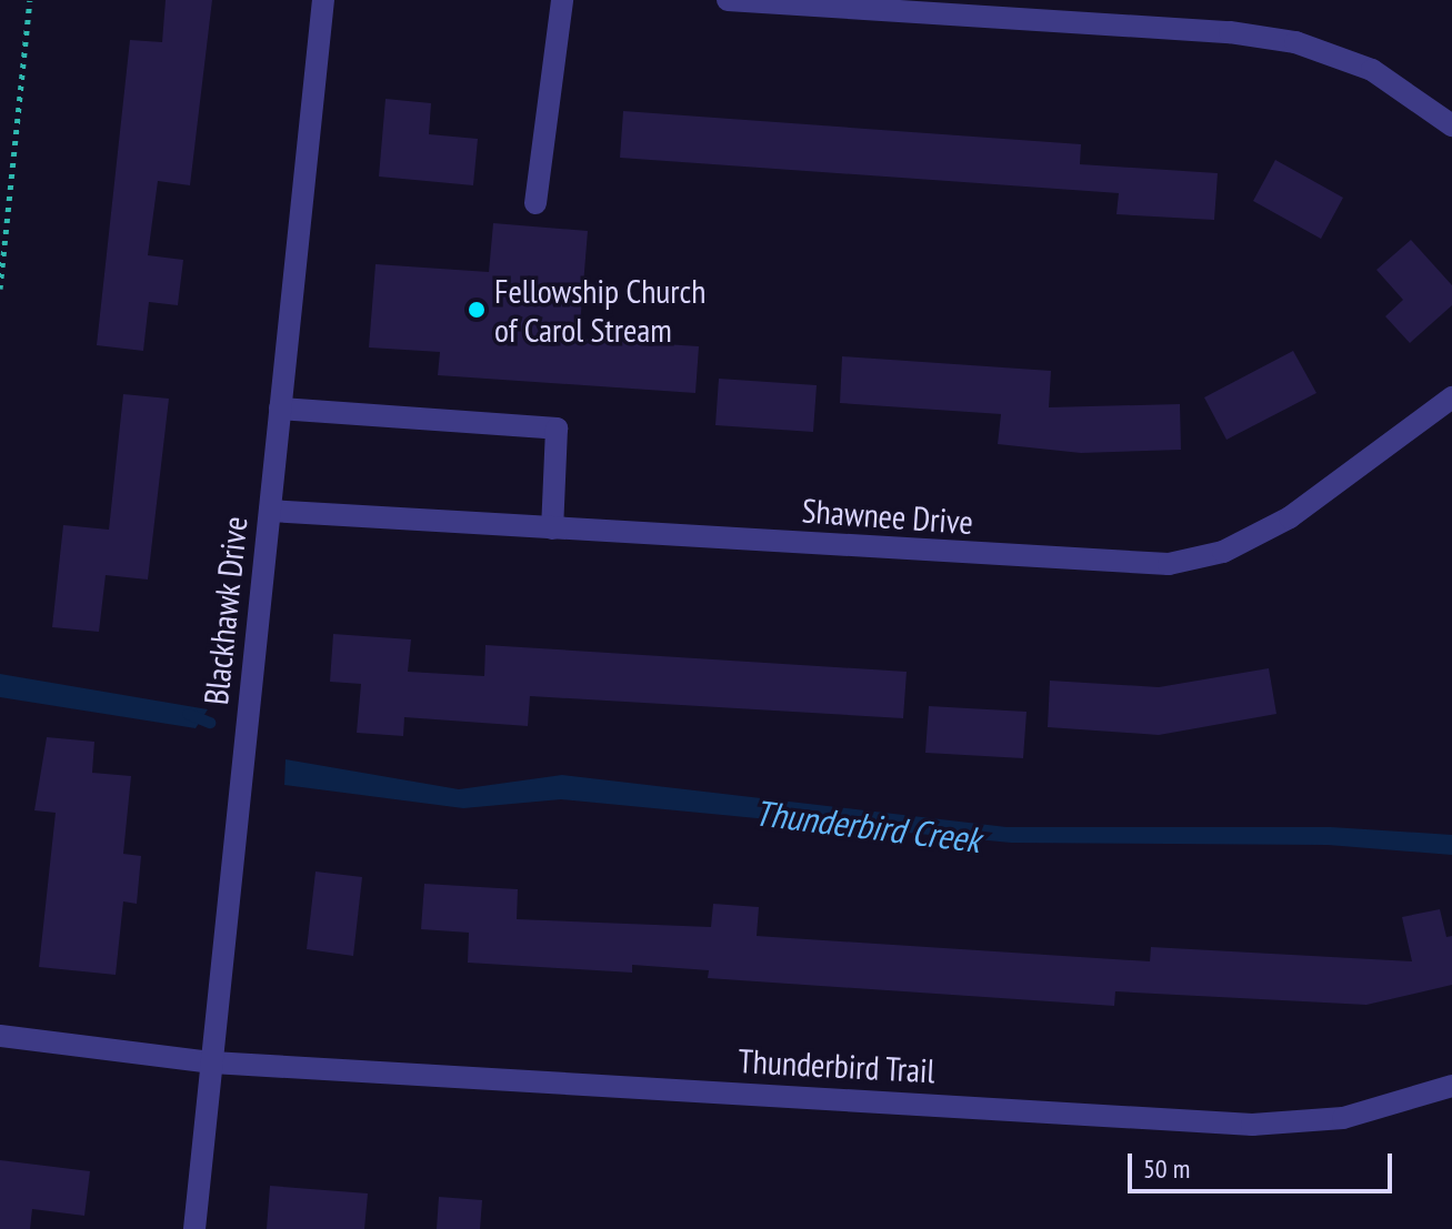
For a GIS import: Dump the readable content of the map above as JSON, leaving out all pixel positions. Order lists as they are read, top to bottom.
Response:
{
  "streets": {
    "street": ["Shawnee Drive", "Blackhawk Drive", "Thunderbird Trail"]
  },
  "crossings": [
    ["Shawnee Drive", "Blackhawk Drive"],
    ["Blackhawk Drive", "Thunderbird Trail"]
  ],
  "water": ["Thunderbird Creek"],
  "places": ["Fellowship Church of Carol Stream"],
  "scale_bar": "50 m"
}
